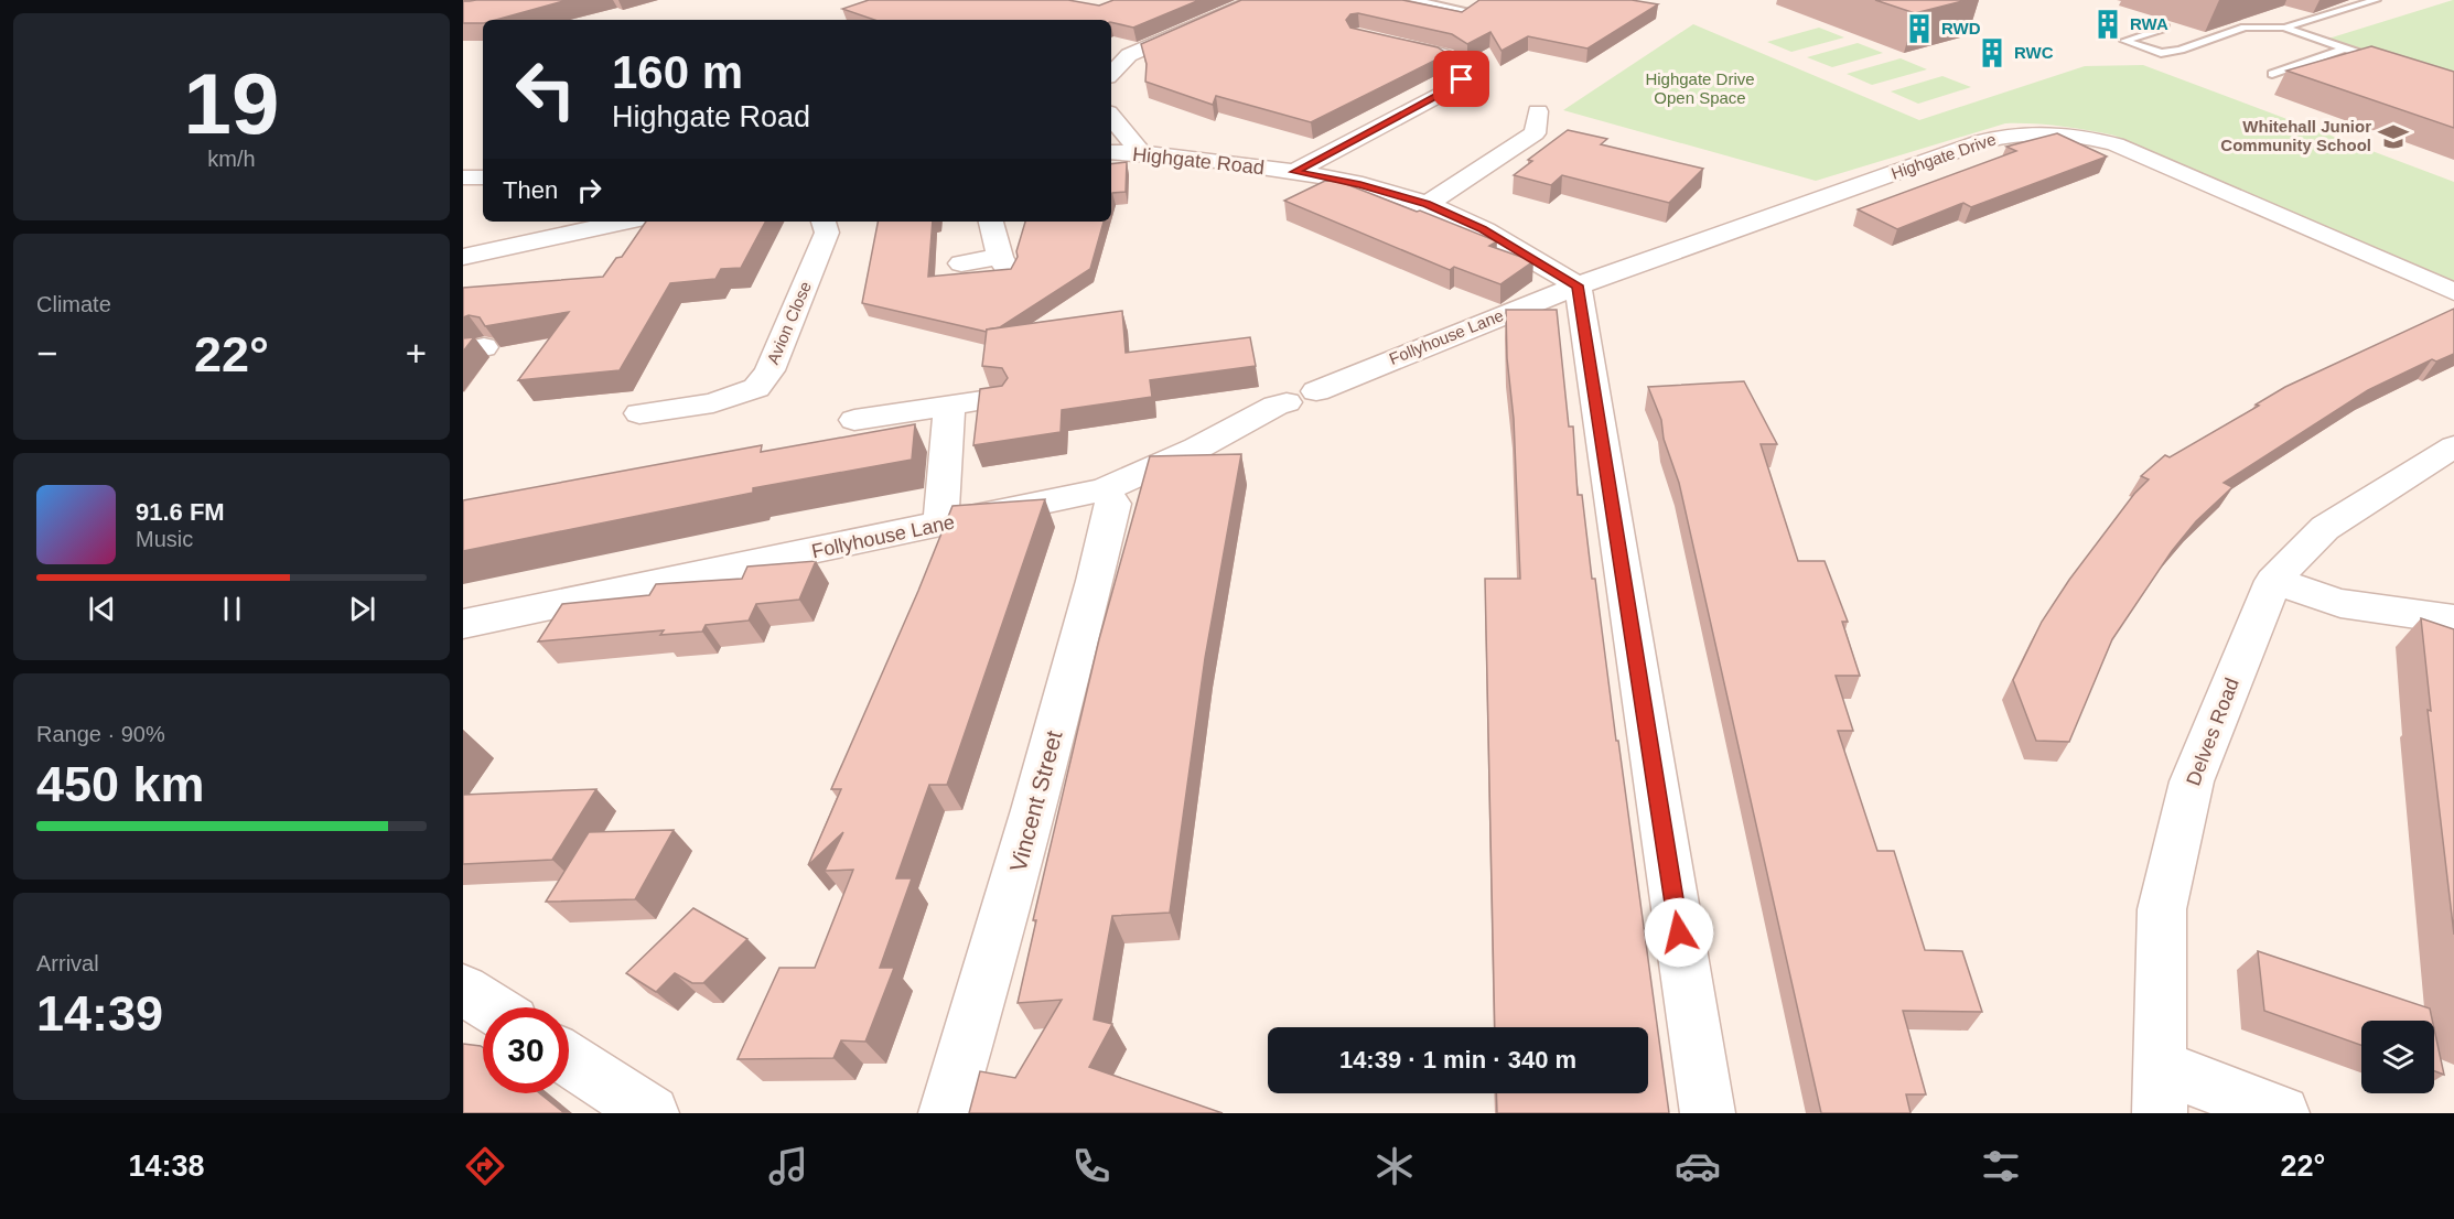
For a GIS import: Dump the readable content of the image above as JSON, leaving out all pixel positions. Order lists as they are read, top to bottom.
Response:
{
  "streets": {
    "street": [
      "Highgate Drive",
      "Highgate Road",
      "Avion Close",
      "Follyhouse Lane",
      "Delves Road",
      "Vincent Street"
    ]
  },
  "crossings": [
    ["Highgate Drive", "Highgate Road"],
    ["Highgate Drive", "Follyhouse Lane"],
    ["Highgate Road", "Follyhouse Lane"],
    ["Follyhouse Lane", "Vincent Street"]
  ],
  "parks": ["Highgate Drive Open Space"],
  "places": {
    "building": ["RWA", "RWD", "RWC"],
    "school or university": ["Whitehall Junior Community School"]
  },
  "page": {
    "tile": [
      ["19", "km/h"],
      "Climate",
      ["Range · 90%", "450 km"],
      ["Arrival", "14:39"]
    ],
    "turn": ["160 m", "Highgate Road"],
    "then": "Then",
    "heat": ["−", "22°", "+"],
    "song": ["91.6 FM", "Music"],
    "limit": "30",
    "trip": "14:39 · 1 min · 340 m",
    "tabs": ["14:38", "22°"]
  }
}
